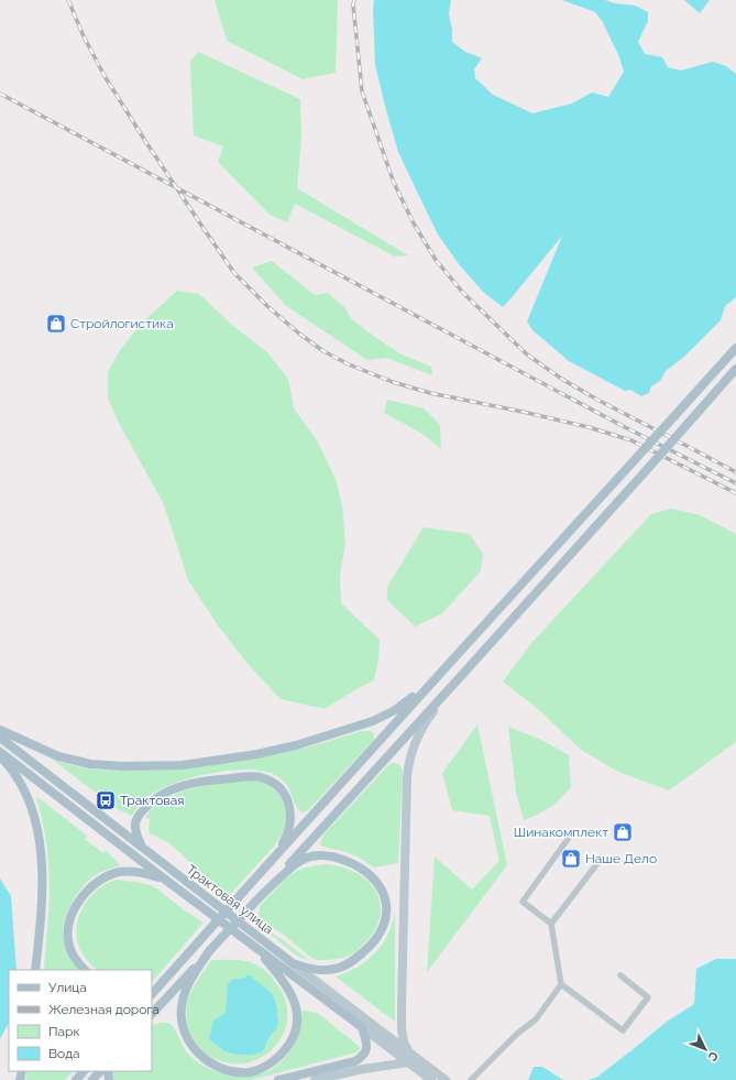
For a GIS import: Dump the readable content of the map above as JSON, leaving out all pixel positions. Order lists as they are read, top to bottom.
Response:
{
  "streets": {
    "main road": ["Трактовая улица"]
  },
  "places": {
    "shop": ["Стройлогистика", "Шинакомплект", "Наше Дело"],
    "bus stop": ["Трактовая"]
  },
  "legend": [
    "Улица",
    "Железная дорога",
    "Парк",
    "Вода"
  ],
  "north": "bottom right"
}
